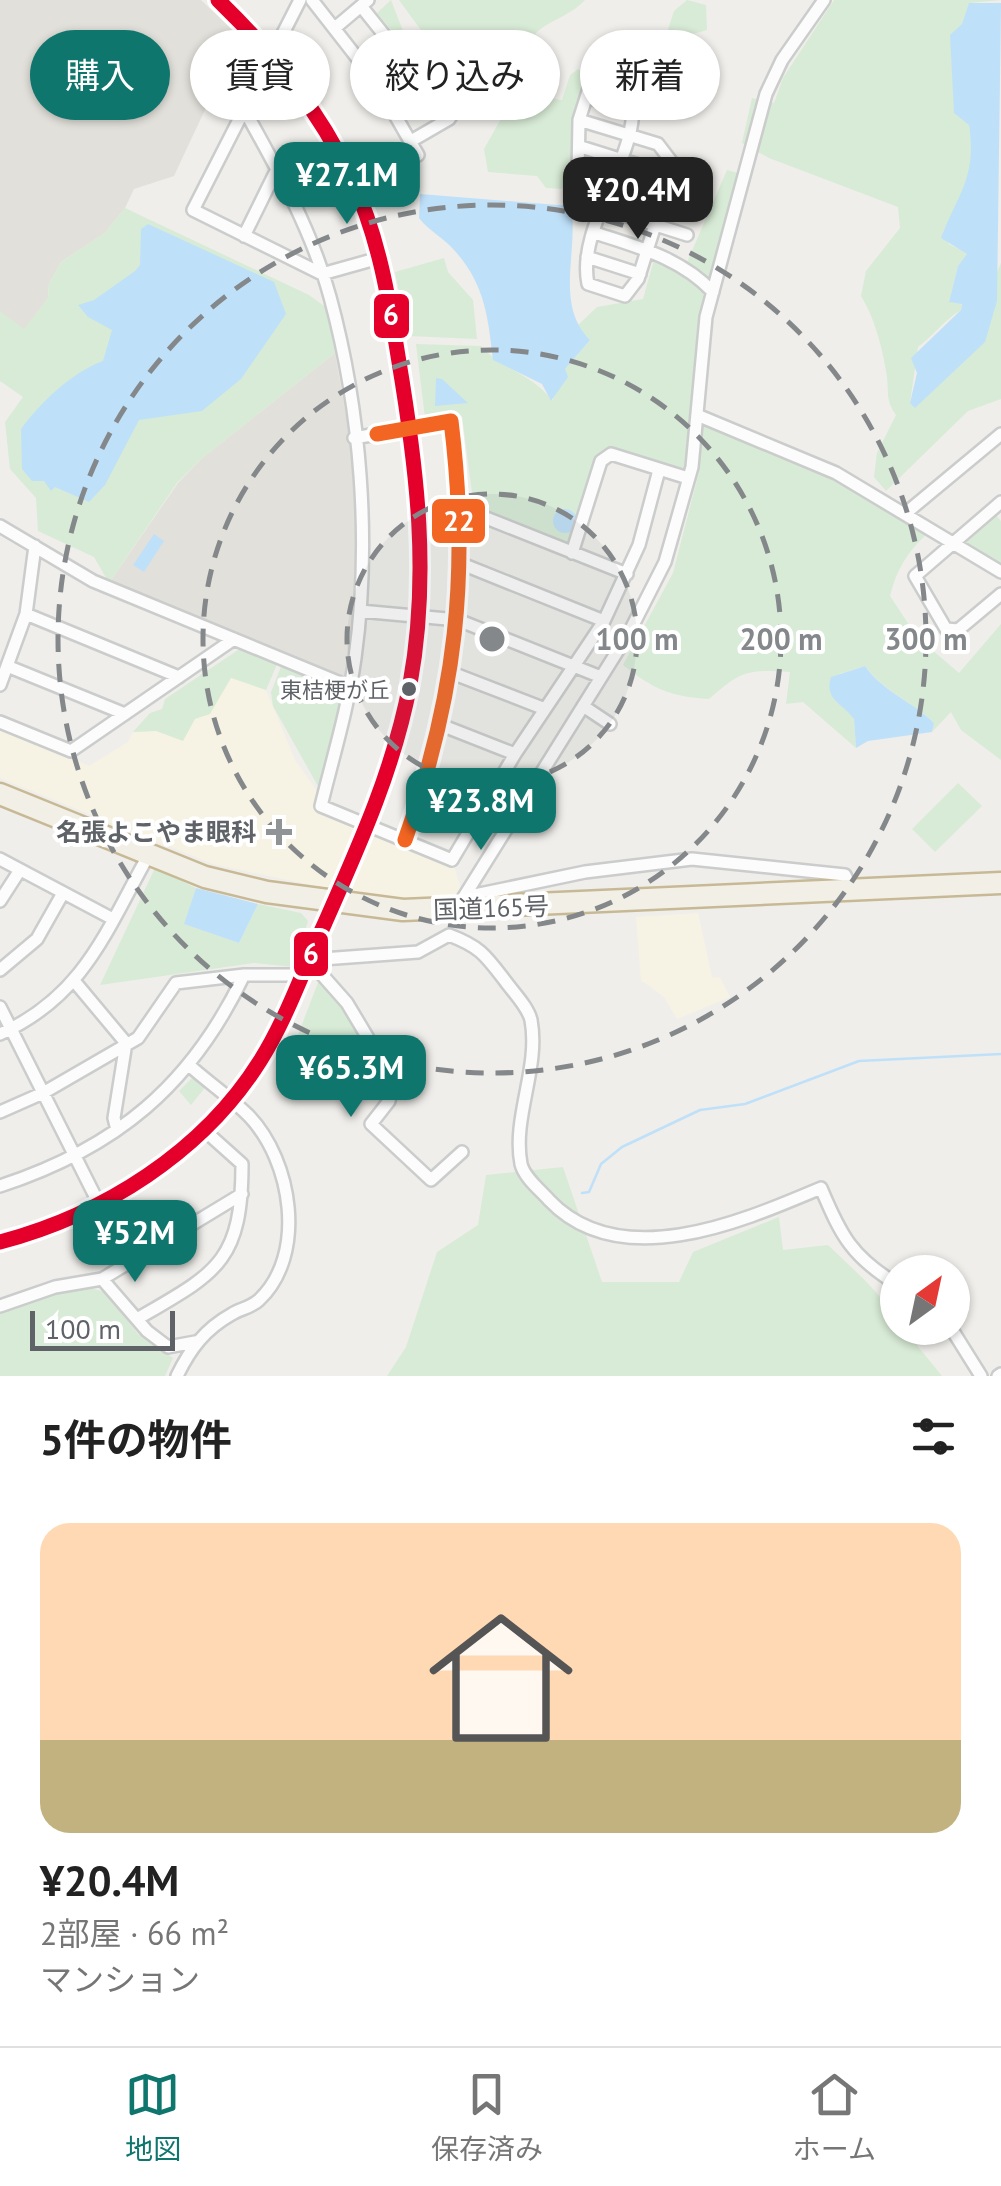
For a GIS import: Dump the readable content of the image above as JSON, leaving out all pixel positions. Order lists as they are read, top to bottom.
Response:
{
  "streets": {
    "highway": ["国道165号"]
  },
  "places": {
    "other": ["東桔梗が丘"],
    "health": ["名張よこやま眼科"]
  },
  "lines": ["transit line 6", "transit line 22"],
  "scale_bar": "100 m",
  "north": "top right",
  "page": {
    "chip": [
      "購入",
      "賃貸",
      "絞り込み",
      "新着"
    ],
    "price": [
      "¥27.1M",
      "¥20.4M",
      "¥23.8M",
      "¥65.3M",
      "¥52M"
    ],
    "scale": "100 m",
    "heading": "5件の物件",
    "list": [
      {
        "name": "¥20.4M",
        "note": "2部屋 · 66 m² · マンション"
      }
    ],
    "tabs": ["地図", "保存済み", "ホーム"]
  },
  "rings": ["100 m", "200 m", "300 m"]
}
